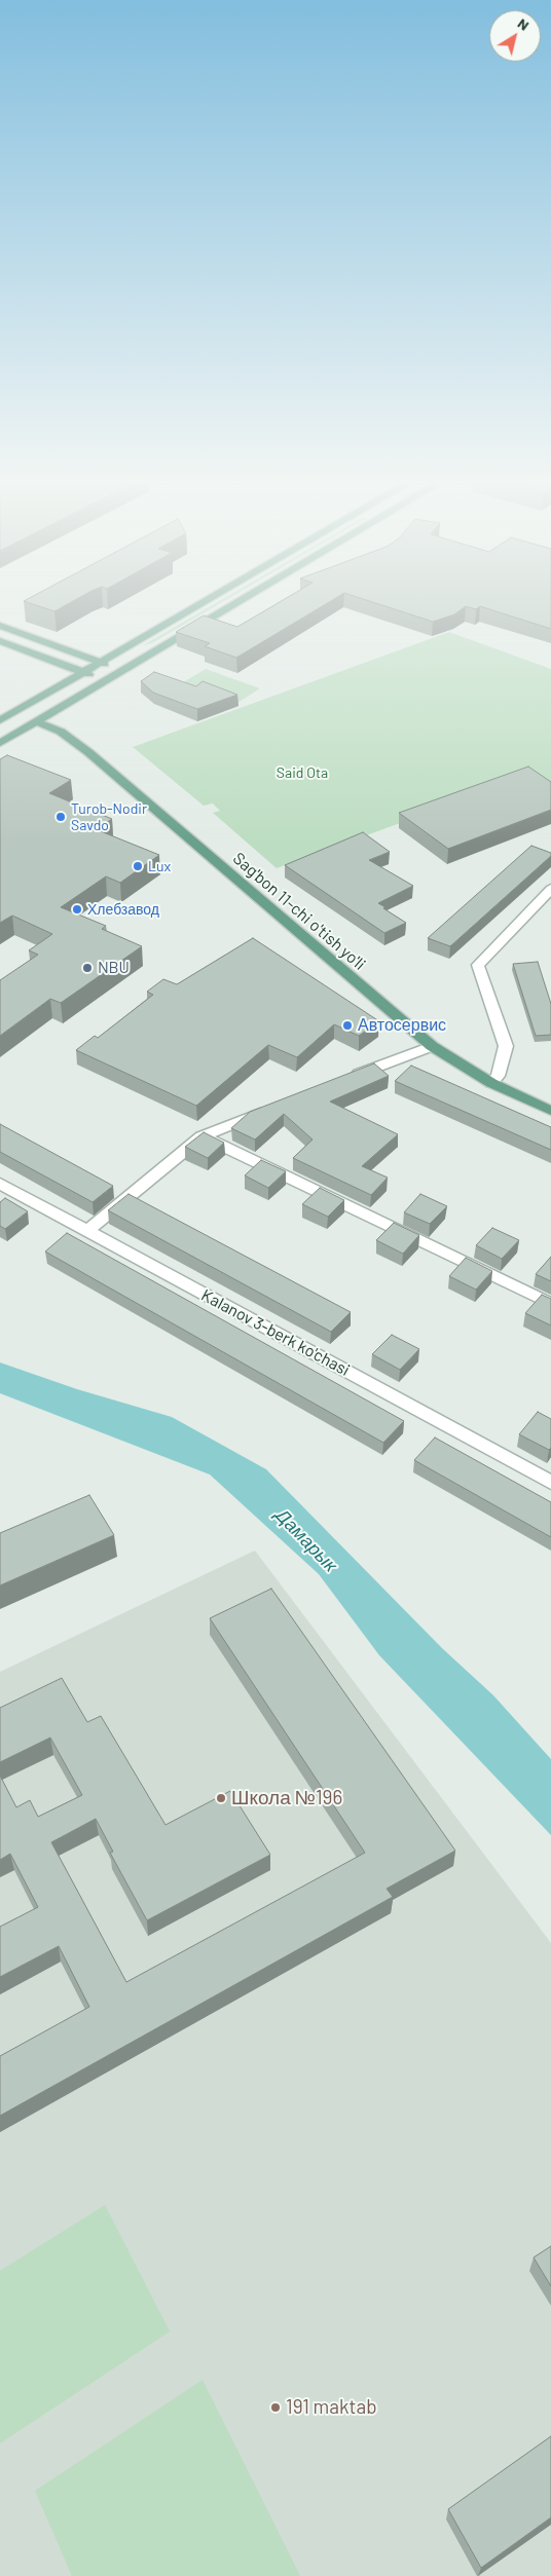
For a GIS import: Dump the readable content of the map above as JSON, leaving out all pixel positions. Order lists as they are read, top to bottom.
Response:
{
  "streets": {
    "main road": ["Sag'bon 11-chi o'tish yo'li"],
    "street": ["Kalanov 3-berk ko'chasi"]
  },
  "water": ["Дамарык"],
  "parks": ["Said Ota"],
  "places": [
    "Turob-Nodir Savdo",
    "Lux",
    "Хлебзавод",
    "NBU",
    "Автосервис",
    "Школа №196",
    "191 maktab"
  ],
  "north": "top right"
}
